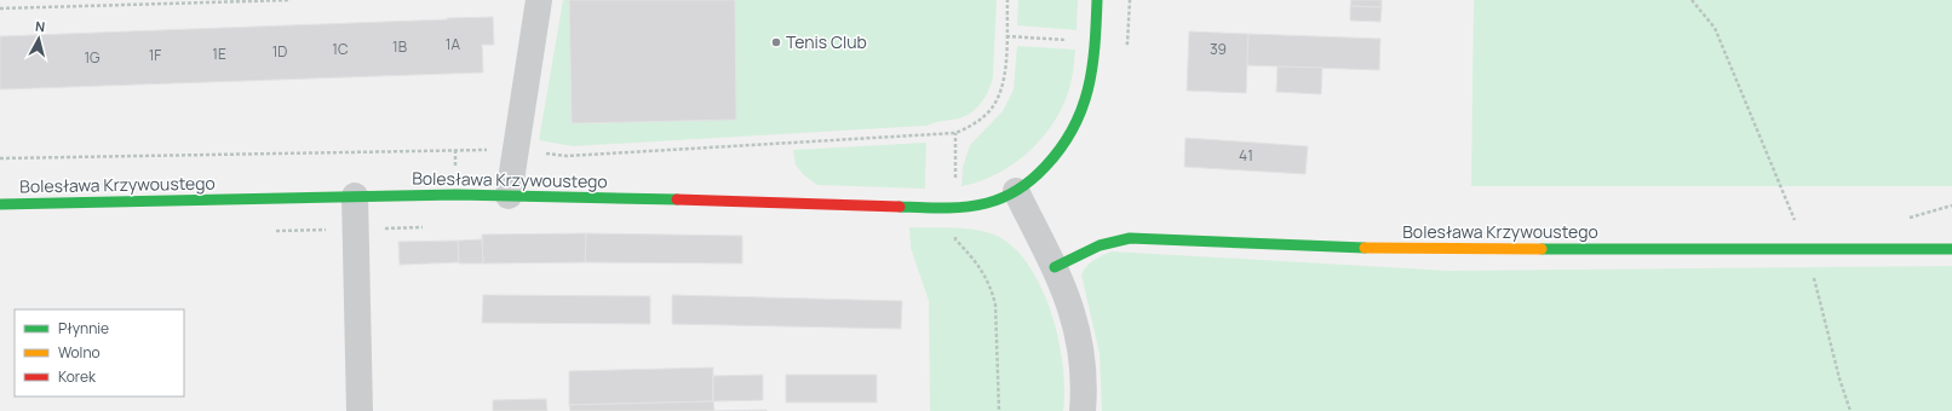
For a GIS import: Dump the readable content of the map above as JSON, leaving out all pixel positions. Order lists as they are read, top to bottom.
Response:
{
  "streets": {
    "street": ["Bolesława Krzywoustego"]
  },
  "places": ["Tenis Club"],
  "house_numbers": [
    "1A",
    "1B",
    "1C",
    "39",
    "1D",
    "1E",
    "1F",
    "1G",
    "41"
  ],
  "legend": ["Płynnie", "Wolno", "Korek"],
  "north": "top"
}
